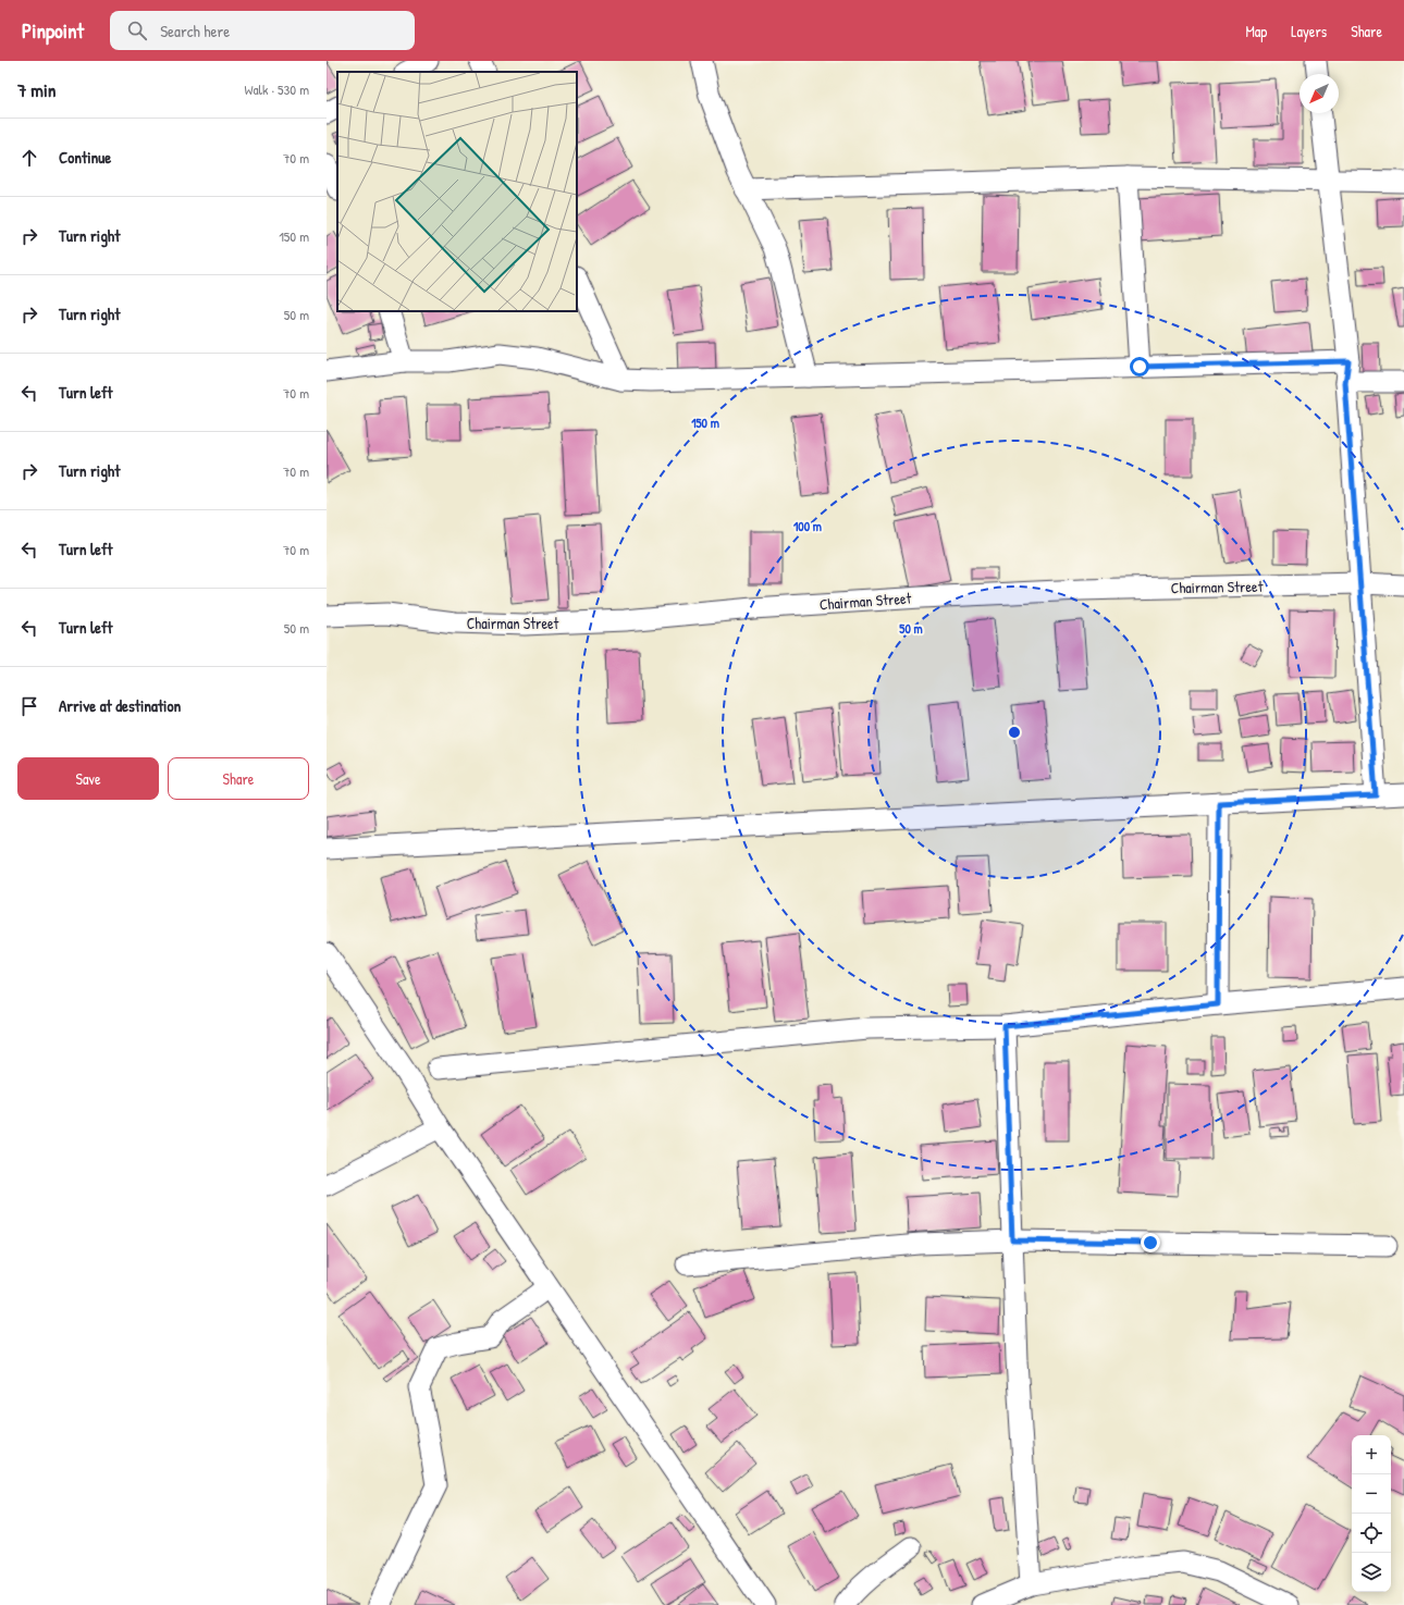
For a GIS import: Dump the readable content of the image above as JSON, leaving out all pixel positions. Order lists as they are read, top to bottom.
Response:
{
  "streets": {
    "street": ["Chairman Street"]
  },
  "north": "bottom left",
  "page": {
    "header": "Pinpoint",
    "search": "Search here",
    "nav": ["Map", "Layers", "Share"],
    "heading": ["7 min", "Walk · 530 m"],
    "list": [
      ["Continue", "70 m"],
      ["Turn right", "150 m"],
      ["Turn right", "50 m"],
      ["Turn left", "70 m"],
      ["Turn right", "70 m"],
      ["Turn left", "70 m"],
      ["Turn left", "50 m"],
      "Arrive at destination"
    ],
    "buttons": ["Save", "Share"],
    "map_buttons": ["+", "−"]
  },
  "rings": ["150 m", "100 m", "50 m"]
}
